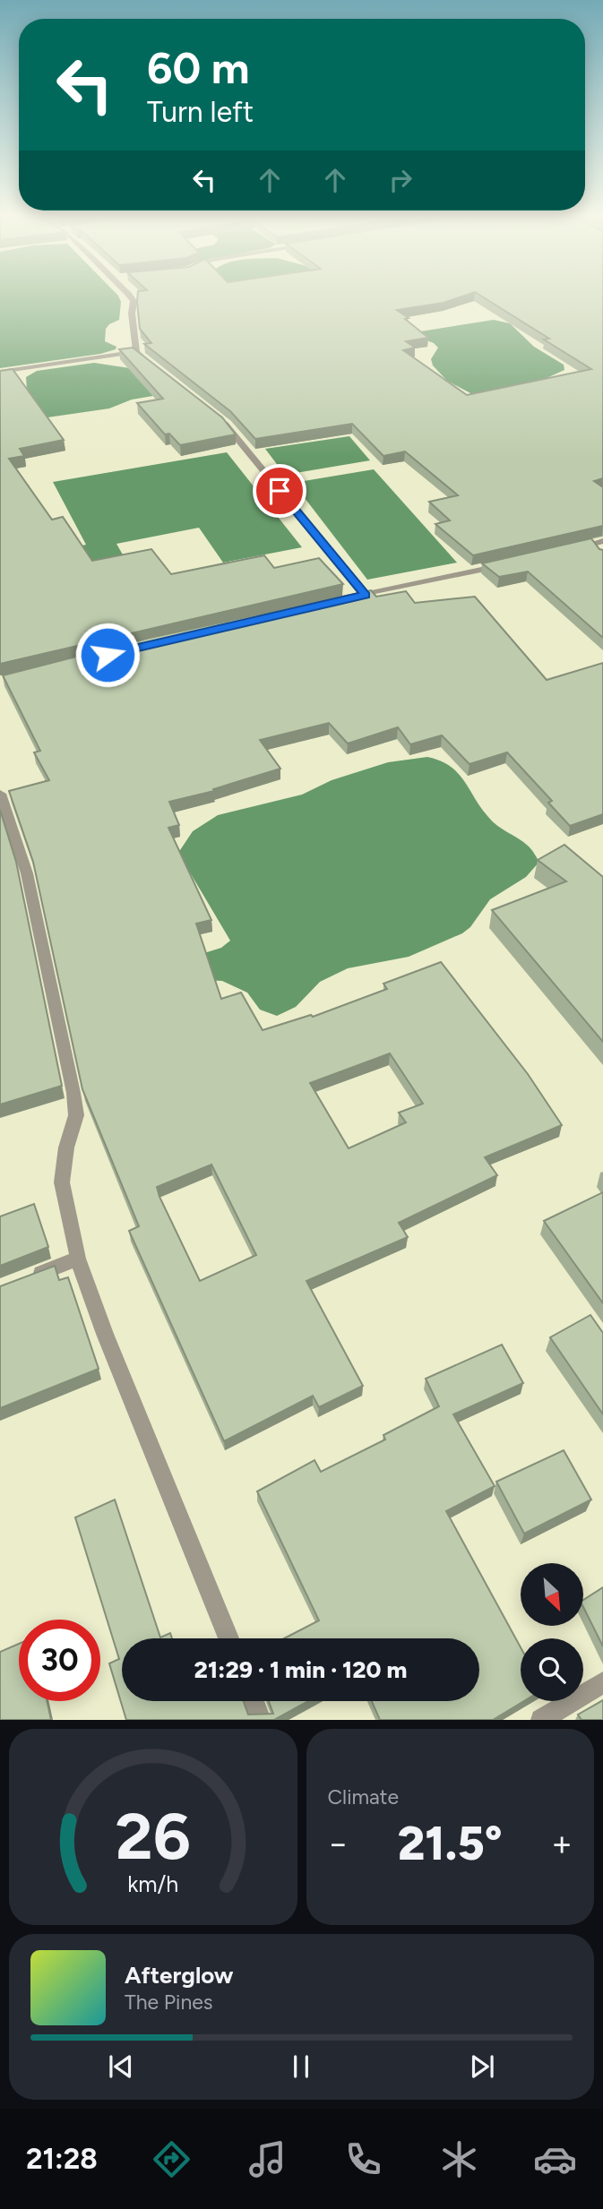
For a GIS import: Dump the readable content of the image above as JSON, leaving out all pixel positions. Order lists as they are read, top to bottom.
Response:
{
  "north": "bottom right",
  "page": {
    "turn": ["60 m", "Turn left"],
    "limit": "30",
    "trip": "21:29 · 1 min · 120 m",
    "tile": "Climate",
    "heat": ["−", "21.5°", "+"],
    "song": ["Afterglow", "The Pines"],
    "tabs": "21:28",
    "gauge": ["26", "km/h"]
  }
}
